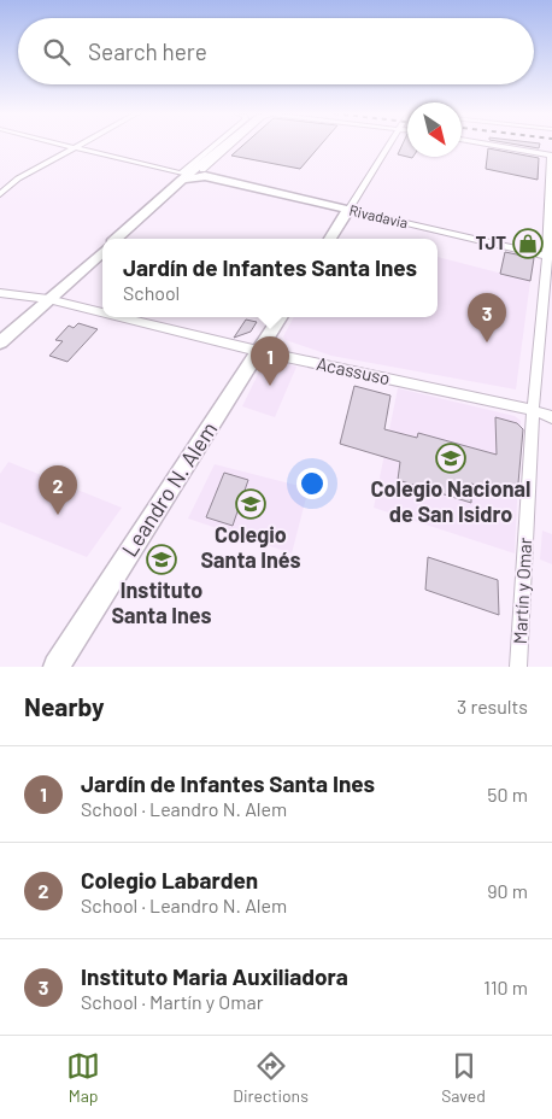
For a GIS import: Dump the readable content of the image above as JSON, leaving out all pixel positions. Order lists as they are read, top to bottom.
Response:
{
  "streets": {
    "main road": ["Rivadavia", "Leandro N. Alem"],
    "street": ["Acassuso", "Martín y Omar"]
  },
  "crossings": [
    ["Rivadavia", "Martín y Omar"],
    ["Acassuso", "Leandro N. Alem"],
    ["Acassuso", "Martín y Omar"]
  ],
  "places": {
    "shop": ["TJT"],
    "school or university": ["Colegio Nacional de San Isidro", "Colegio Santa Inés", "Instituto Santa Ines"]
  },
  "north": "bottom right",
  "page": {
    "search": "Search here",
    "popup": ["Jardín de Infantes Santa Ines", "School"],
    "pins": ["3", "1", "2"],
    "heading": ["Nearby", "3 results"],
    "list": [
      {
        "mark": "1",
        "name": "Jardín de Infantes Santa Ines",
        "note": "School · Leandro N. Alem",
        "value": "50 m"
      },
      {
        "mark": "2",
        "name": "Colegio Labarden",
        "note": "School · Leandro N. Alem",
        "value": "90 m"
      },
      {
        "mark": "3",
        "name": "Instituto Maria Auxiliadora",
        "note": "School · Martín y Omar",
        "value": "110 m"
      }
    ],
    "nav": ["Map", "Directions", "Saved"]
  }
}
